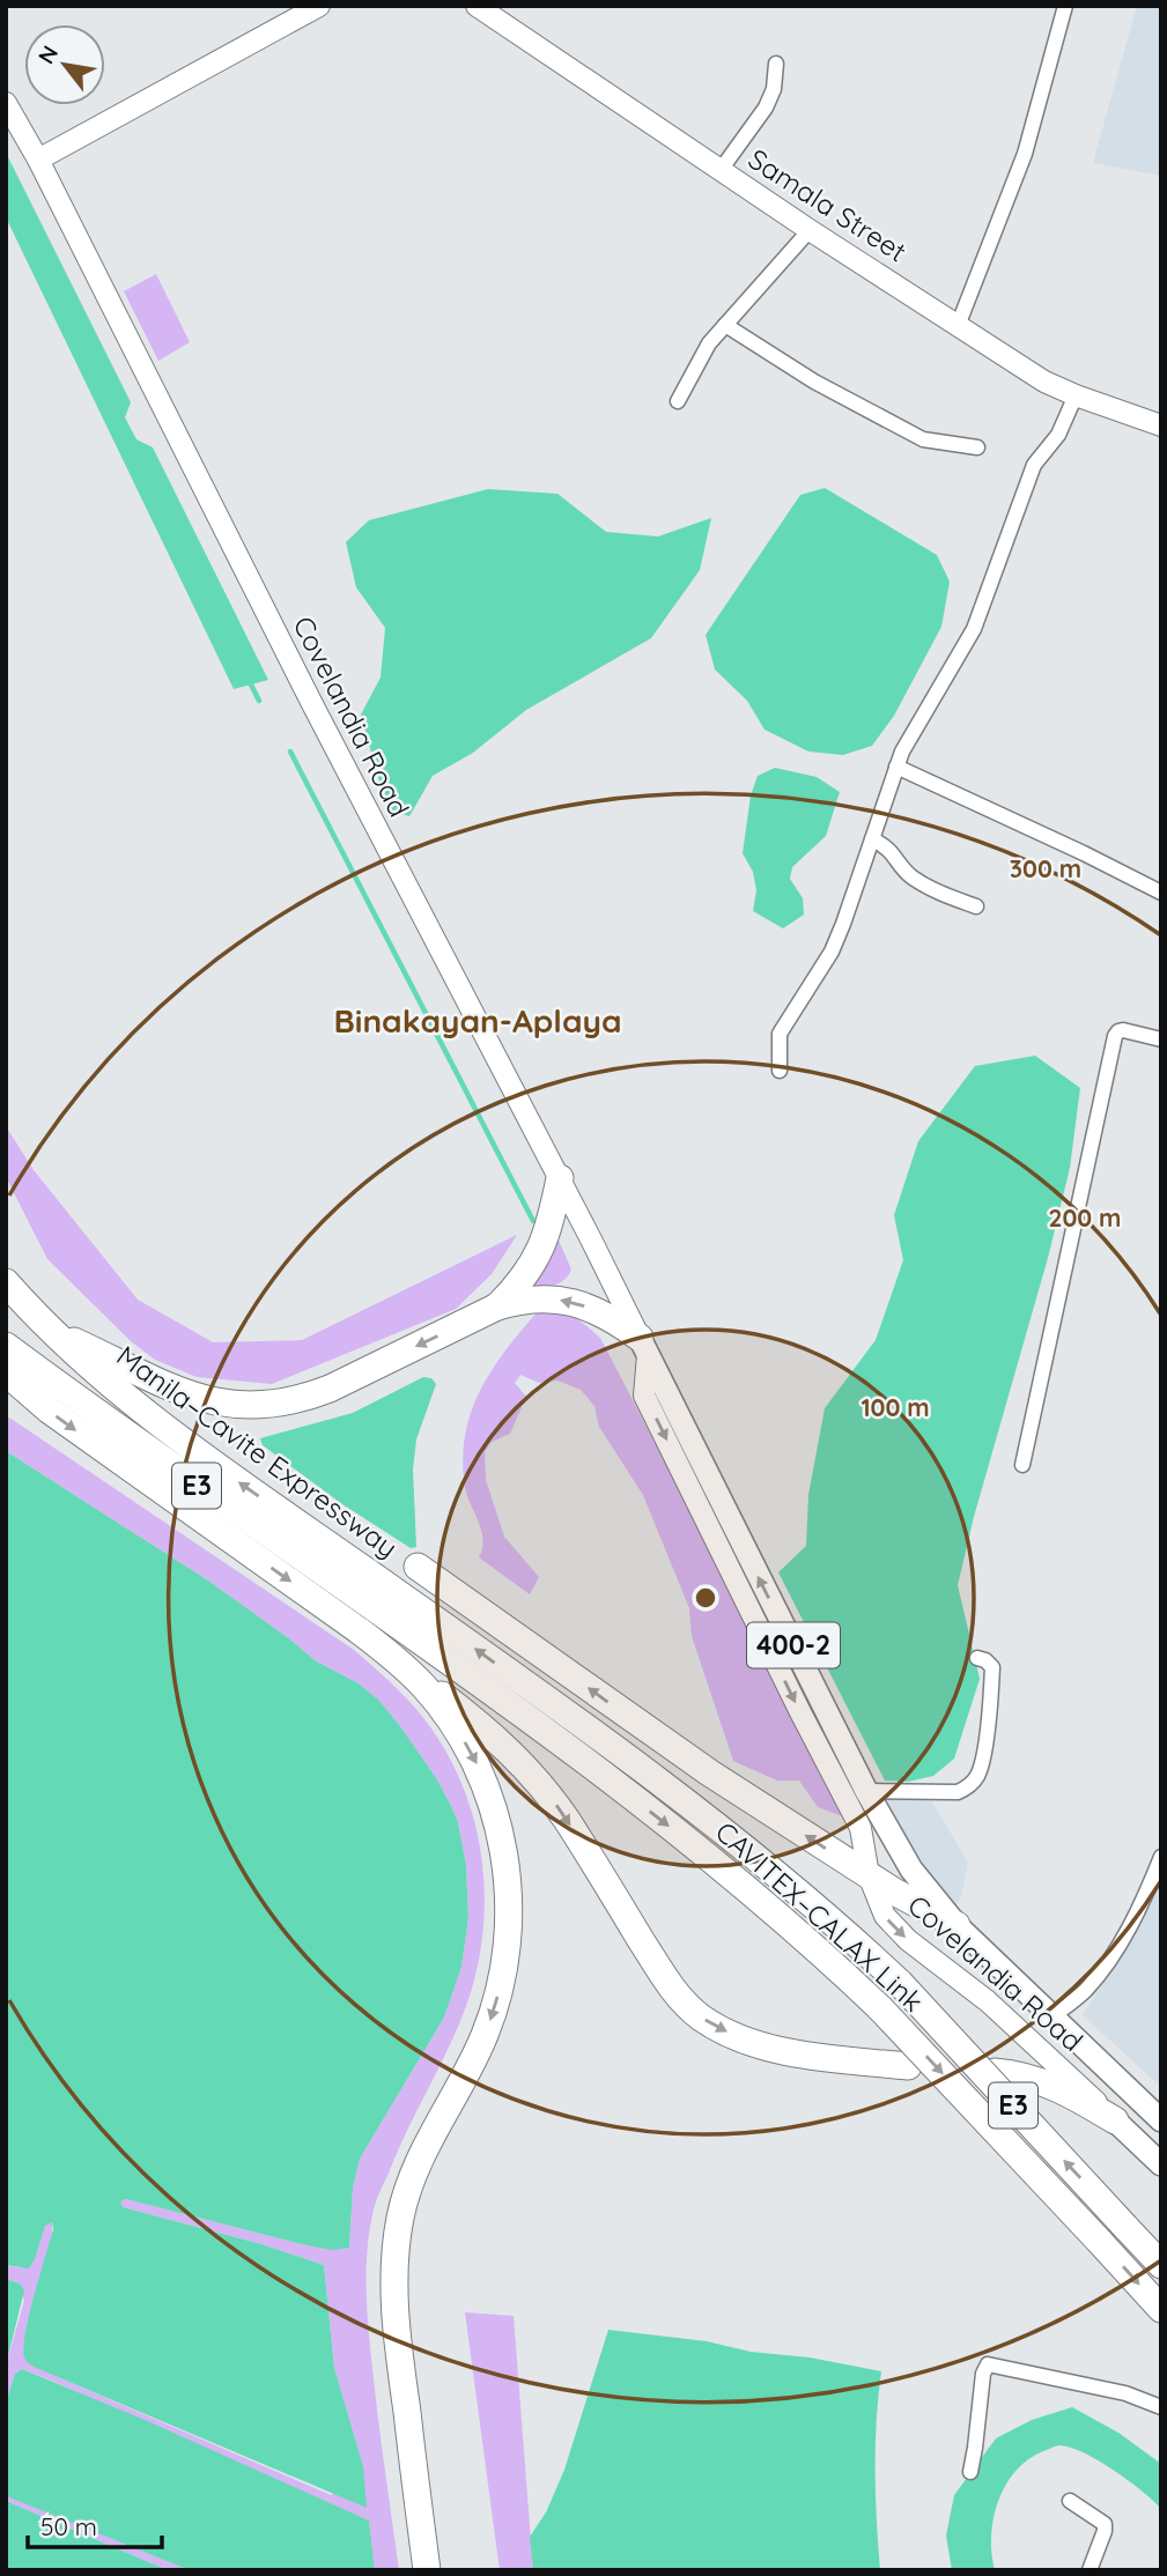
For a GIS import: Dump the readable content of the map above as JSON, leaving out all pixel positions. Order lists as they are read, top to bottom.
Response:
{
  "streets": {
    "highway": ["Manila–Cavite Expressway", "E3", "CAVITEX–CALAX Link"],
    "main road": ["Samala Street", "Covelandia Road", "400-2"]
  },
  "crossings": [
    ["Manila–Cavite Expressway", "CAVITEX–CALAX Link"]
  ],
  "districts": ["Binakayan-Aplaya"],
  "scale_bar": "50 m",
  "north": "top left",
  "rings": ["300 m", "200 m", "100 m"]
}
